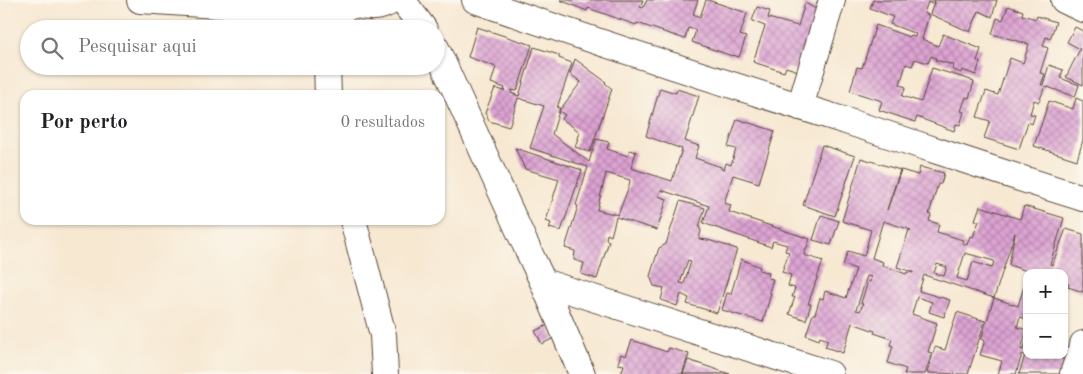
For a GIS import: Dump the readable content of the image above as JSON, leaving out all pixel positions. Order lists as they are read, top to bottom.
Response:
{
  "page": {
    "search": "Pesquisar aqui",
    "heading": ["Por perto", "0 resultados"],
    "map_buttons": ["+", "−"]
  }
}
